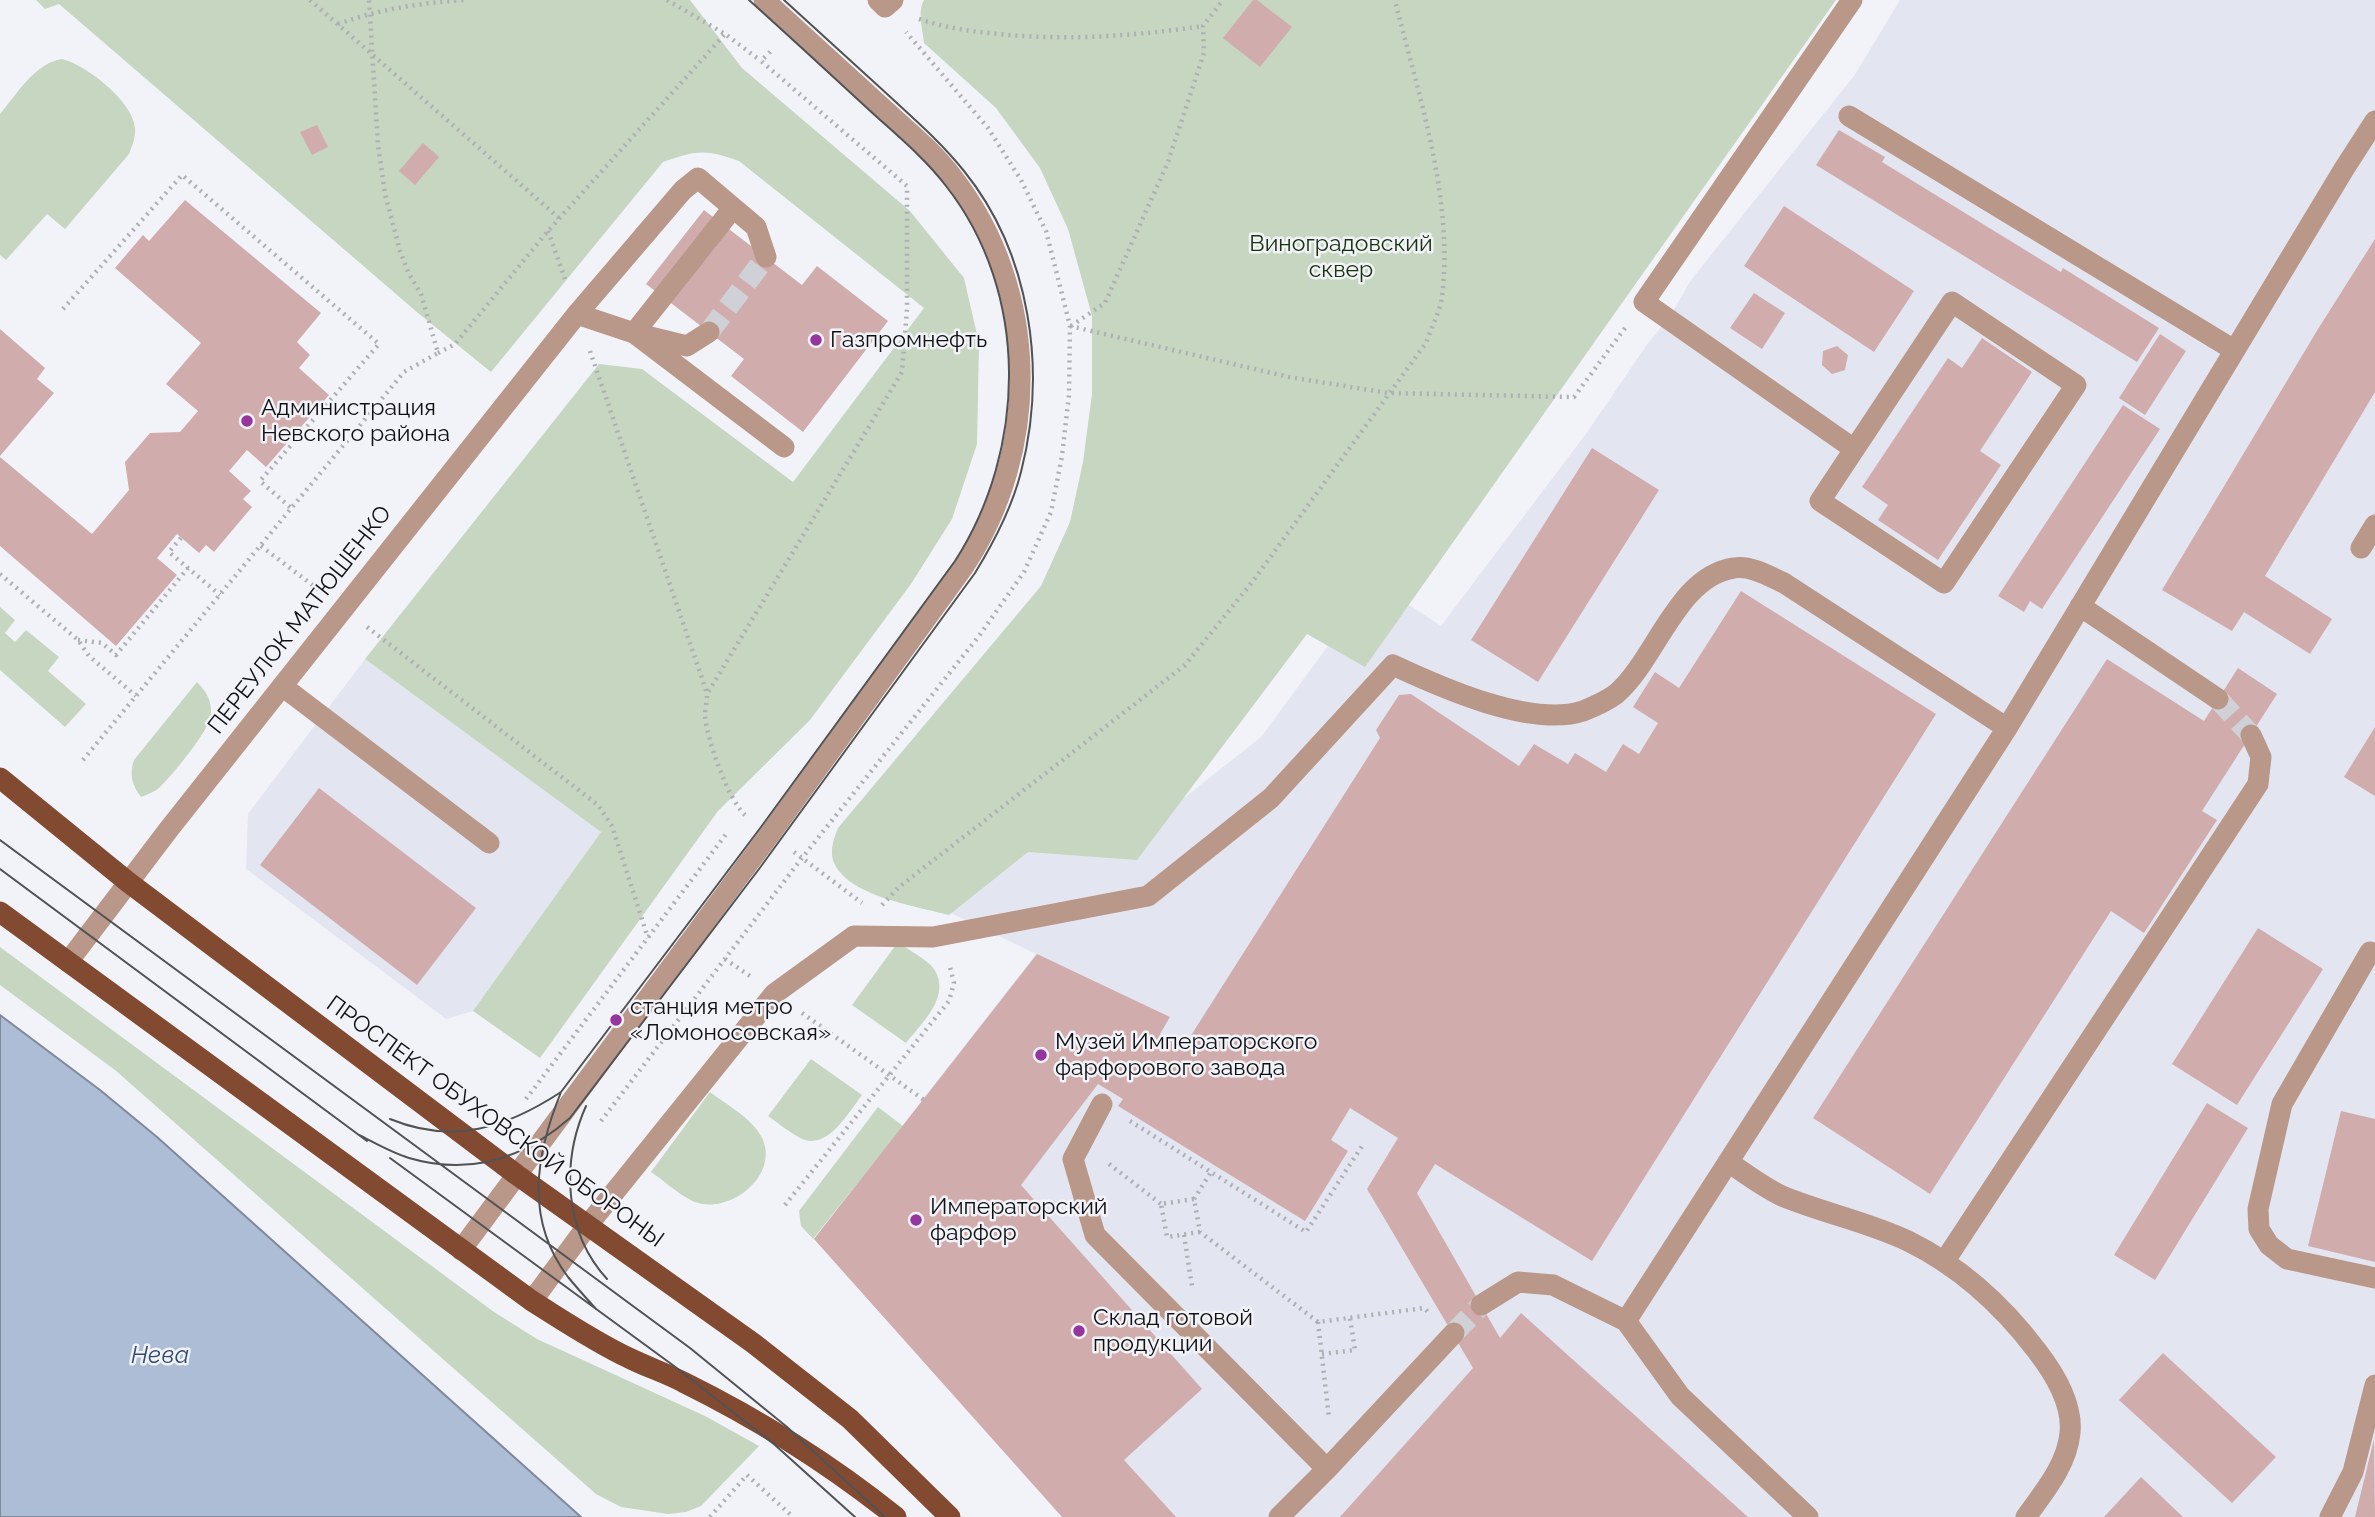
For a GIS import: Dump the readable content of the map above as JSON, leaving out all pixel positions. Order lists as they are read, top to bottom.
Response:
{
  "streets": {
    "main road": ["ПРОСПЕКТ ОБУХОВСКОЙ ОБОРОНЫ"],
    "street": ["ПЕРЕУЛОК МАТЮШЕНКО"]
  },
  "crossings": [
    ["ПЕРЕУЛОК МАТЮШЕНКО", "ПРОСПЕКТ ОБУХОВСКОЙ ОБОРОНЫ"]
  ],
  "water": ["Нева"],
  "parks": ["Виноградовский сквер"],
  "places": [
    "Газпромнефть",
    "Администрация Невского района",
    "станция метро «Ломоносовская»",
    "Музей Императорского фарфорового завода",
    "Императорский фарфор",
    "Склад готовой продукции"
  ]
}
